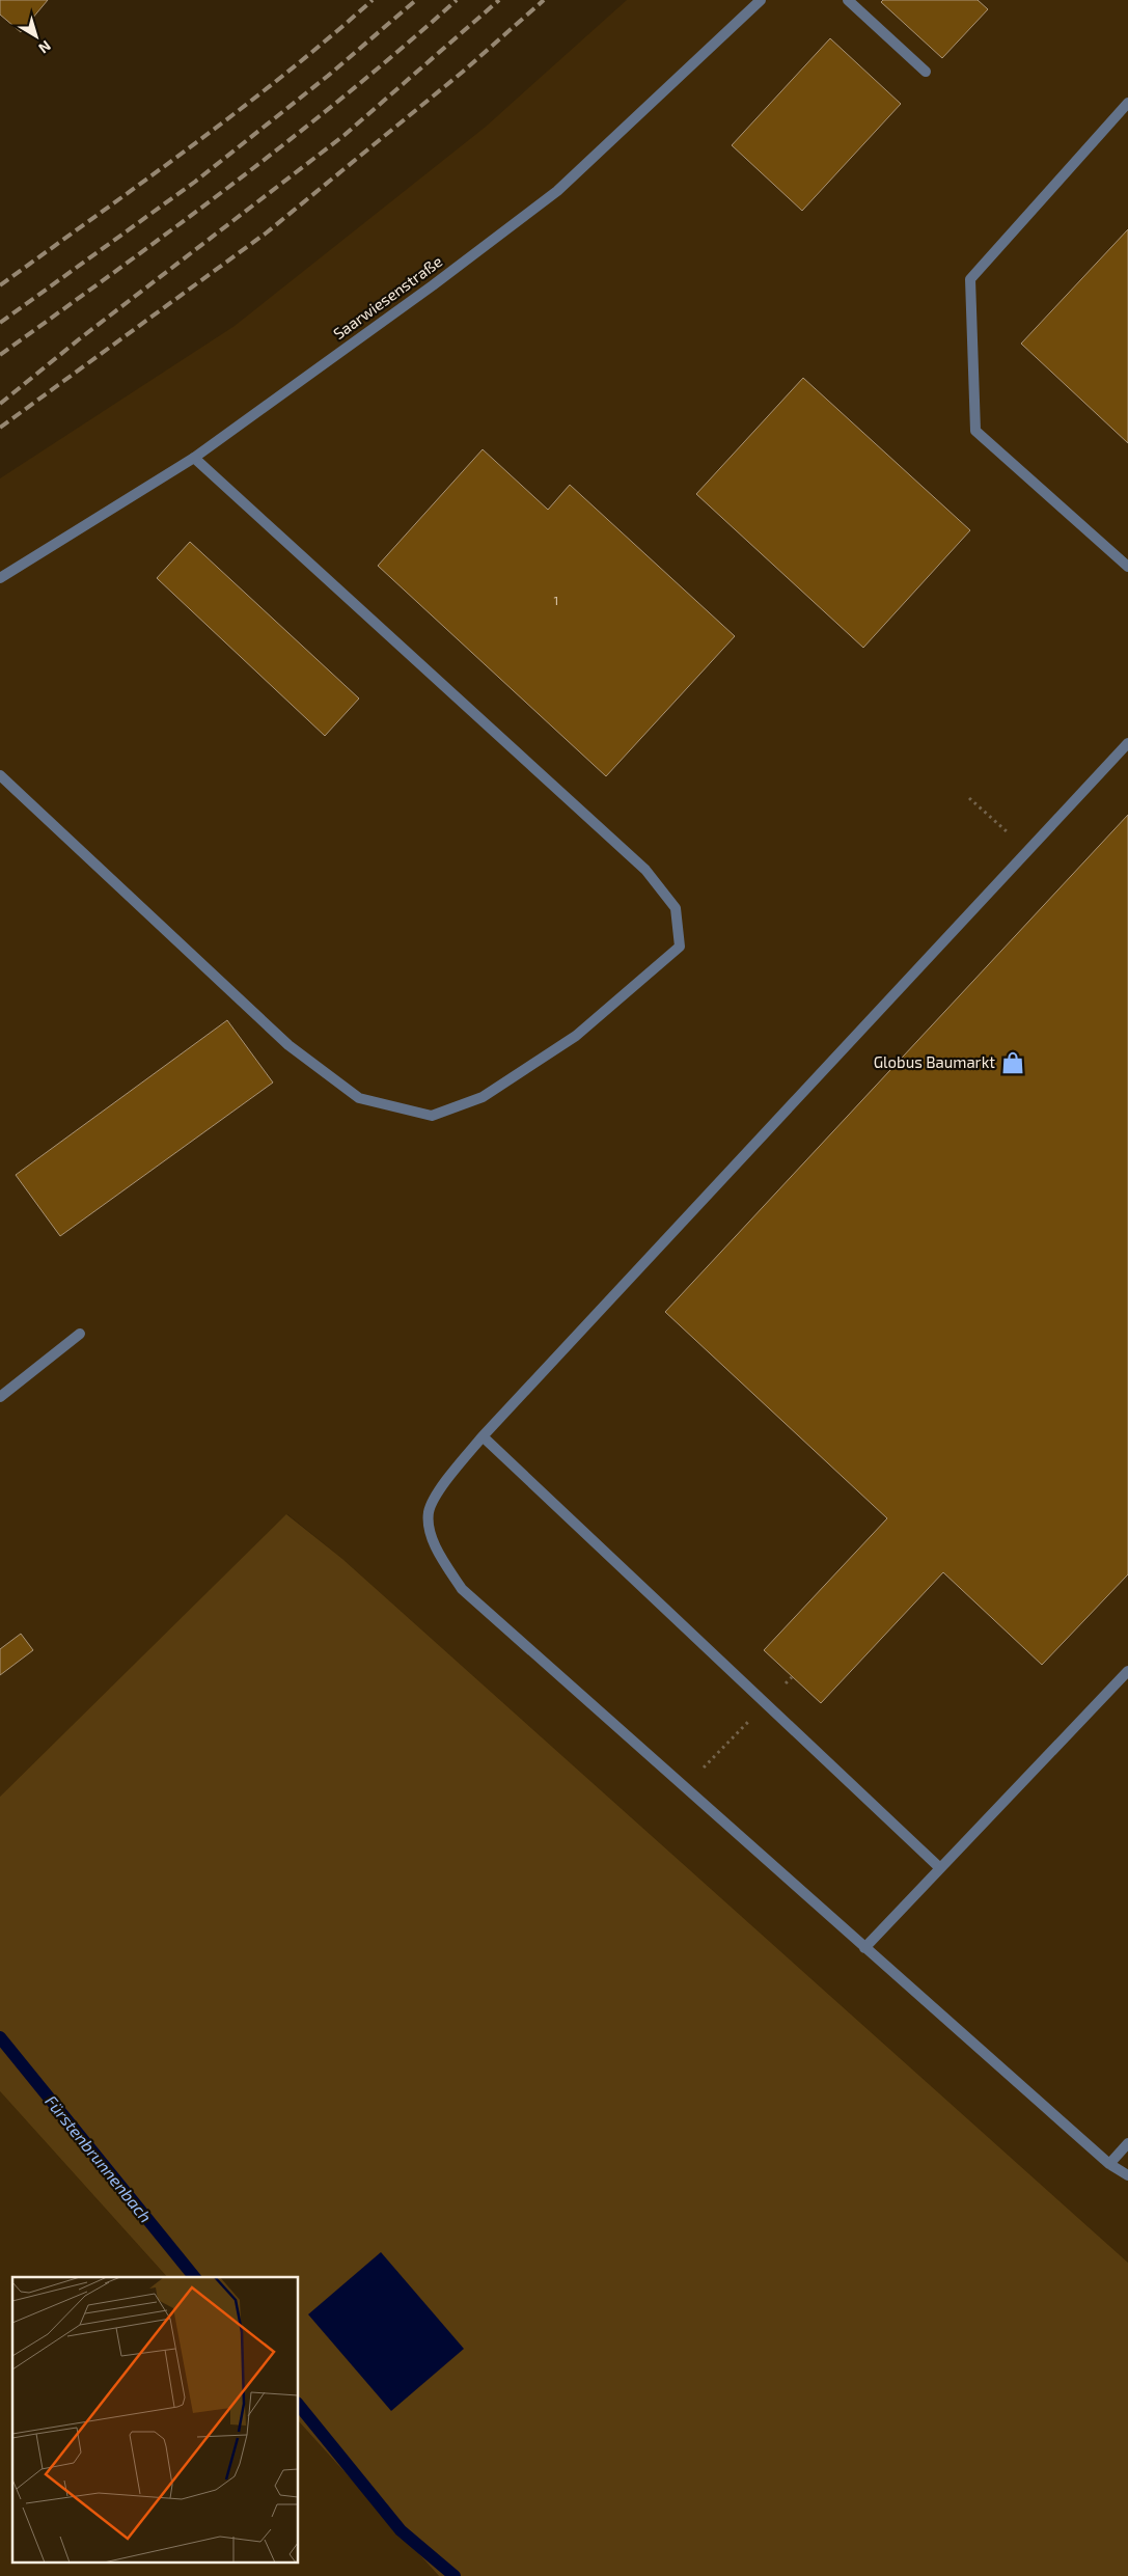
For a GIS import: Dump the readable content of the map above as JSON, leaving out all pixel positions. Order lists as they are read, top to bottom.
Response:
{
  "streets": {
    "street": ["Saarwiesenstraße"]
  },
  "water": ["Fürstenbrunnenbach"],
  "places": {
    "shop": ["Globus Baumarkt"]
  },
  "house_numbers": ["1"],
  "north": "bottom right"
}
